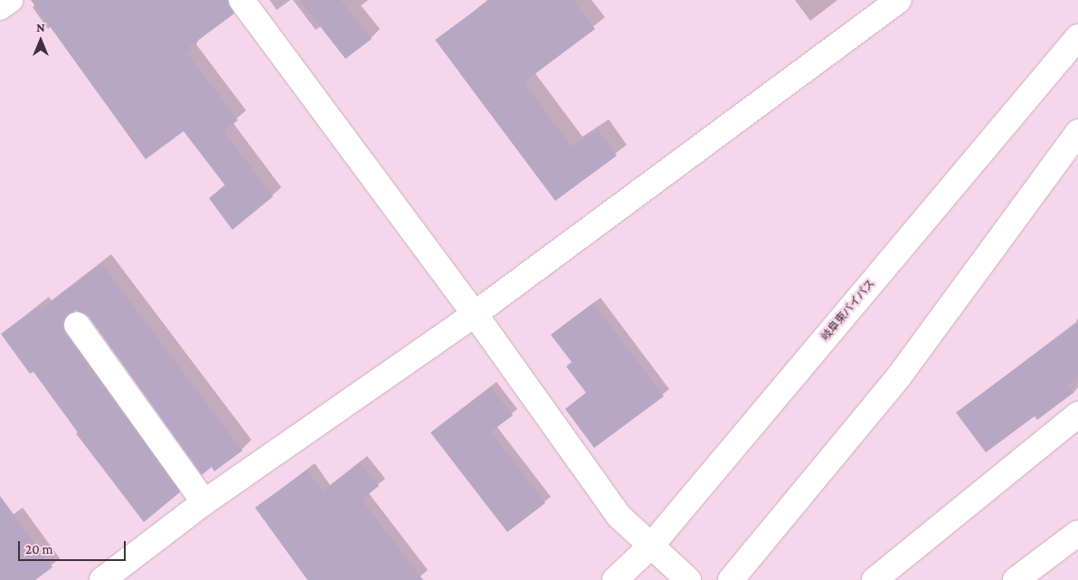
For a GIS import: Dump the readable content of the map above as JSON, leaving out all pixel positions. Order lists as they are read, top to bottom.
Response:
{
  "streets": {
    "main road": ["岐阜東バイパス"]
  },
  "scale_bar": "20 m",
  "north": "top"
}
